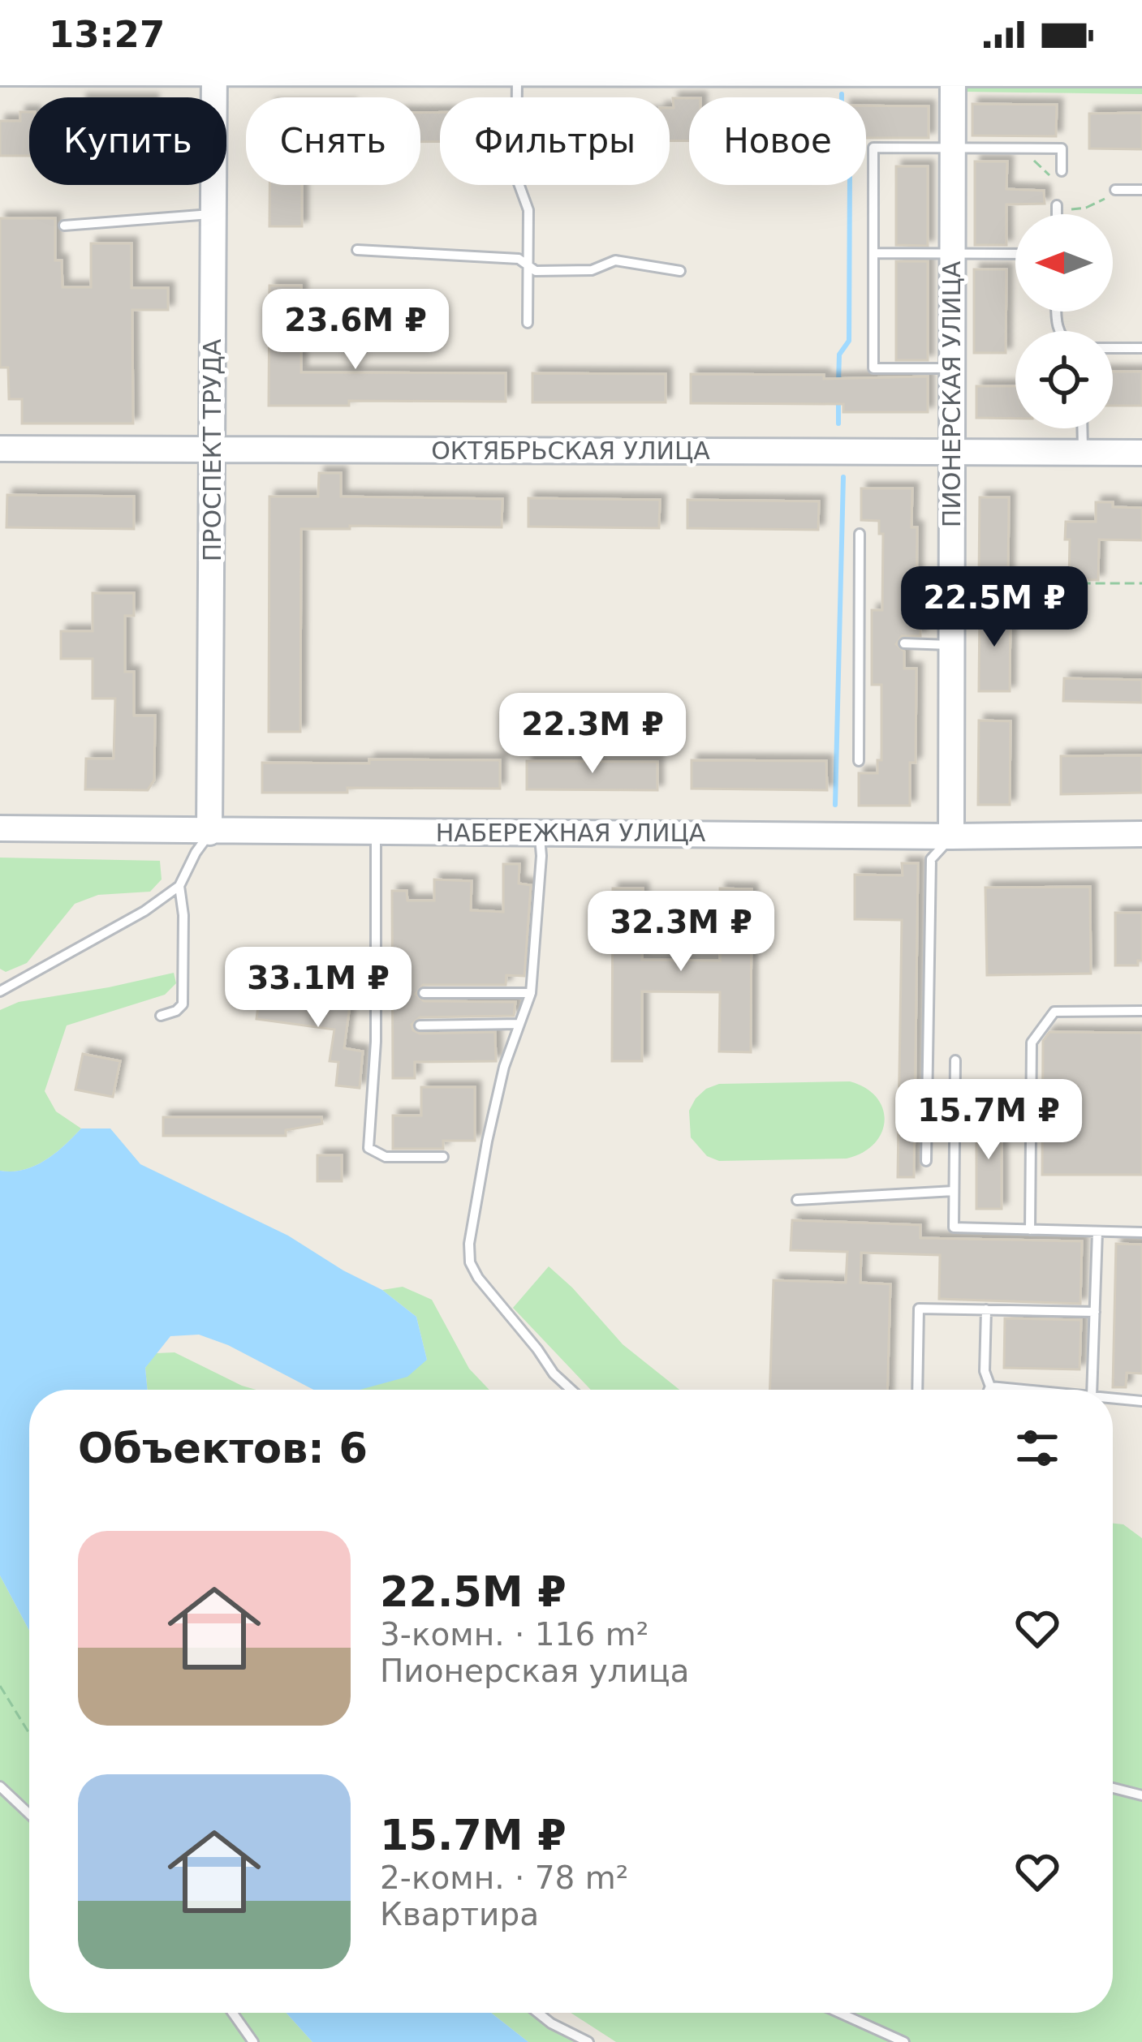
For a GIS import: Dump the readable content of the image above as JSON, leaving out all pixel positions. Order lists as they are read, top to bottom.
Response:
{
  "streets": {
    "street": [
      "ПИОНЕРСКАЯ УЛИЦА",
      "ПРОСПЕКТ ТРУДА",
      "ОКТЯБРЬСКАЯ УЛИЦА",
      "НАБЕРЕЖНАЯ УЛИЦА"
    ]
  },
  "crossings": [
    ["ПИОНЕРСКАЯ УЛИЦА", "ОКТЯБРЬСКАЯ УЛИЦА"],
    ["ПИОНЕРСКАЯ УЛИЦА", "НАБЕРЕЖНАЯ УЛИЦА"],
    ["ПРОСПЕКТ ТРУДА", "ОКТЯБРЬСКАЯ УЛИЦА"],
    ["ПРОСПЕКТ ТРУДА", "НАБЕРЕЖНАЯ УЛИЦА"]
  ],
  "north": "left",
  "page": {
    "status": "13:27",
    "chip": [
      "Купить",
      "Снять",
      "Фильтры",
      "Новое"
    ],
    "price": [
      "23.6M ₽",
      "22.5M ₽",
      "22.3M ₽",
      "32.3M ₽",
      "33.1M ₽",
      "15.7M ₽"
    ],
    "heading": "Объектов: 6",
    "list": [
      {
        "name": "22.5M ₽",
        "note": "3-комн. · 116 m² · Пионерская улица"
      },
      {
        "name": "15.7M ₽",
        "note": "2-комн. · 78 m² · Квартира"
      }
    ]
  }
}
